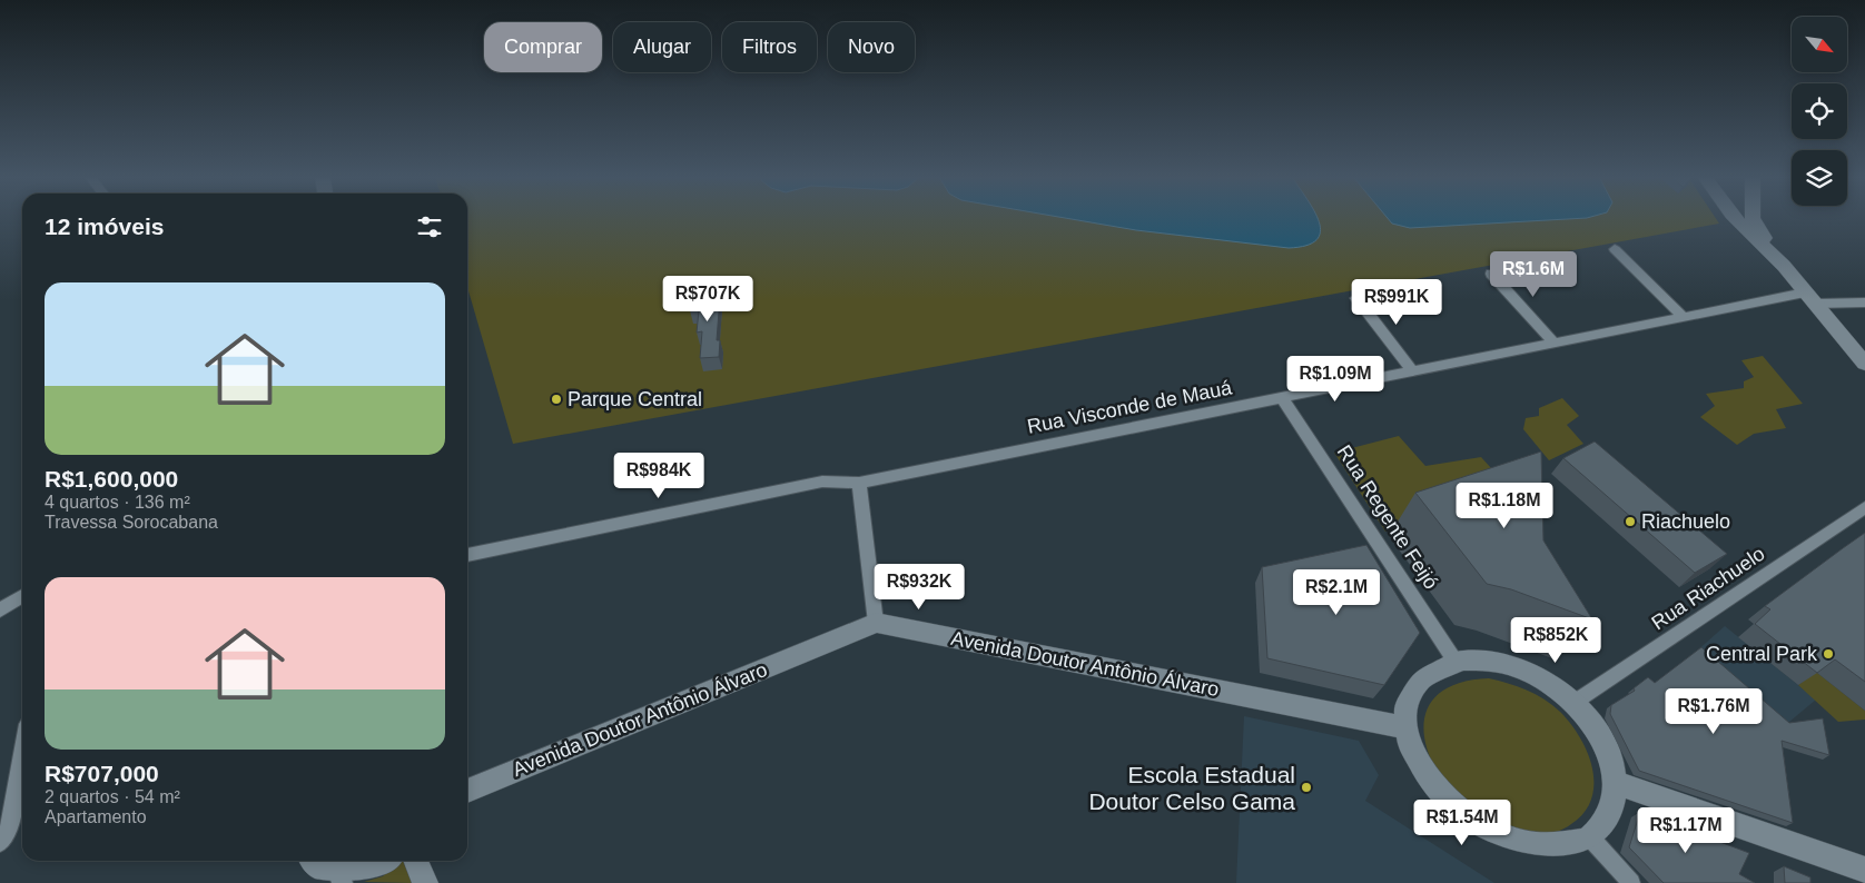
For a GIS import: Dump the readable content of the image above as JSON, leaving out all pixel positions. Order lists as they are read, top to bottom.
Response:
{
  "streets": {
    "street": [
      "Rua Visconde de Mauá",
      "Rua Regente Feijó",
      "Rua Riachuelo",
      "Avenida Doutor Antônio Álvaro"
    ]
  },
  "crossings": [
    ["Rua Visconde de Mauá", "Rua Regente Feijó"],
    ["Rua Regente Feijó", "Rua Riachuelo"],
    ["Rua Regente Feijó", "Avenida Doutor Antônio Álvaro"],
    ["Rua Riachuelo", "Avenida Doutor Antônio Álvaro"]
  ],
  "places": [
    "Parque Central",
    "Riachuelo",
    "Central Park",
    "Escola Estadual Doutor Celso Gama"
  ],
  "north": "bottom right",
  "page": {
    "chip": [
      "Comprar",
      "Alugar",
      "Filtros",
      "Novo"
    ],
    "heading": "12 imóveis",
    "price": [
      "R$1.6M",
      "R$707K",
      "R$991K",
      "R$1.09M",
      "R$984K",
      "R$1.18M",
      "R$932K",
      "R$2.1M",
      "R$852K",
      "R$1.76M",
      "R$1.54M",
      "R$1.17M"
    ],
    "list": [
      {
        "name": "R$1,600,000",
        "note": "4 quartos · 136 m² · Travessa Sorocabana"
      },
      {
        "name": "R$707,000",
        "note": "2 quartos · 54 m² · Apartamento"
      }
    ]
  }
}
